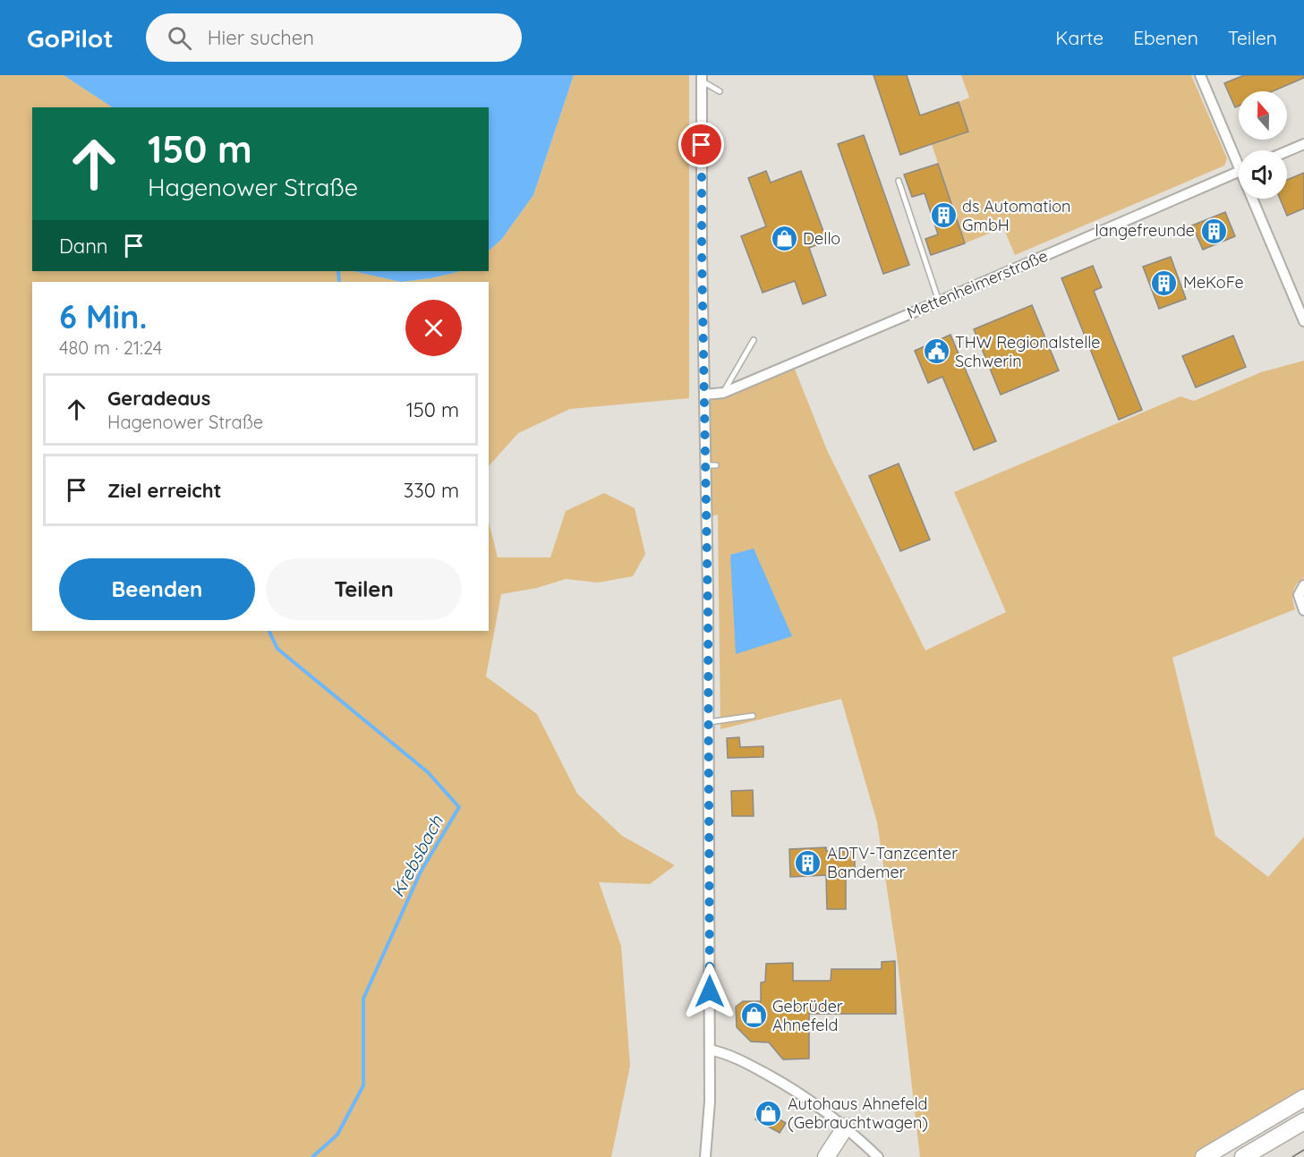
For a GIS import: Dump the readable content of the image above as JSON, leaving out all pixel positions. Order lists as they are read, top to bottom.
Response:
{
  "streets": {
    "street": ["Mettenheimerstraße"]
  },
  "water": ["Krebsbach"],
  "places": {
    "building": [
      "ds Automation GmbH",
      "langefreunde",
      "MeKoFe",
      "ADTV-Tanzcenter Bandemer"
    ],
    "shop": ["Dello", "Gebrüder Ahnefeld", "Autohaus Ahnefeld (Gebrauchtwagen)"],
    "public building": ["THW Regionalstelle Schwerin"]
  },
  "north": "top",
  "page": {
    "header": "GoPilot",
    "search": "Hier suchen",
    "nav": ["Karte", "Ebenen", "Teilen"],
    "turn": ["150 m", "Hagenower Straße"],
    "then": "Dann",
    "heading": ["6 Min.", "480 m · 21:24"],
    "list": [
      {
        "name": "Geradeaus",
        "note": "Hagenower Straße",
        "value": "150 m"
      },
      {
        "name": "Ziel erreicht",
        "value": "330 m"
      }
    ],
    "buttons": ["Beenden", "Teilen"]
  }
}
